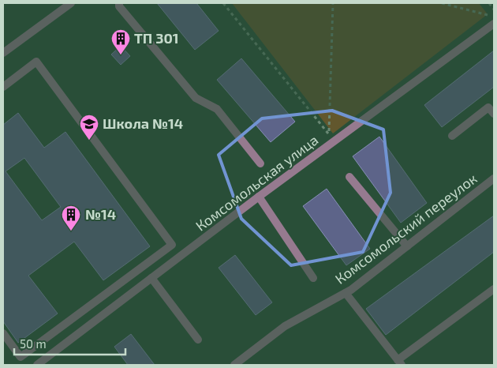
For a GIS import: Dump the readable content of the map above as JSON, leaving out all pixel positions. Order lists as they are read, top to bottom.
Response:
{
  "streets": {
    "street": ["Комсомольская улица", "Комсомольский переулок"]
  },
  "places": {
    "building": ["ТП 301", "№14"],
    "school or university": ["Школа №14"]
  },
  "scale_bar": "50 m"
}
